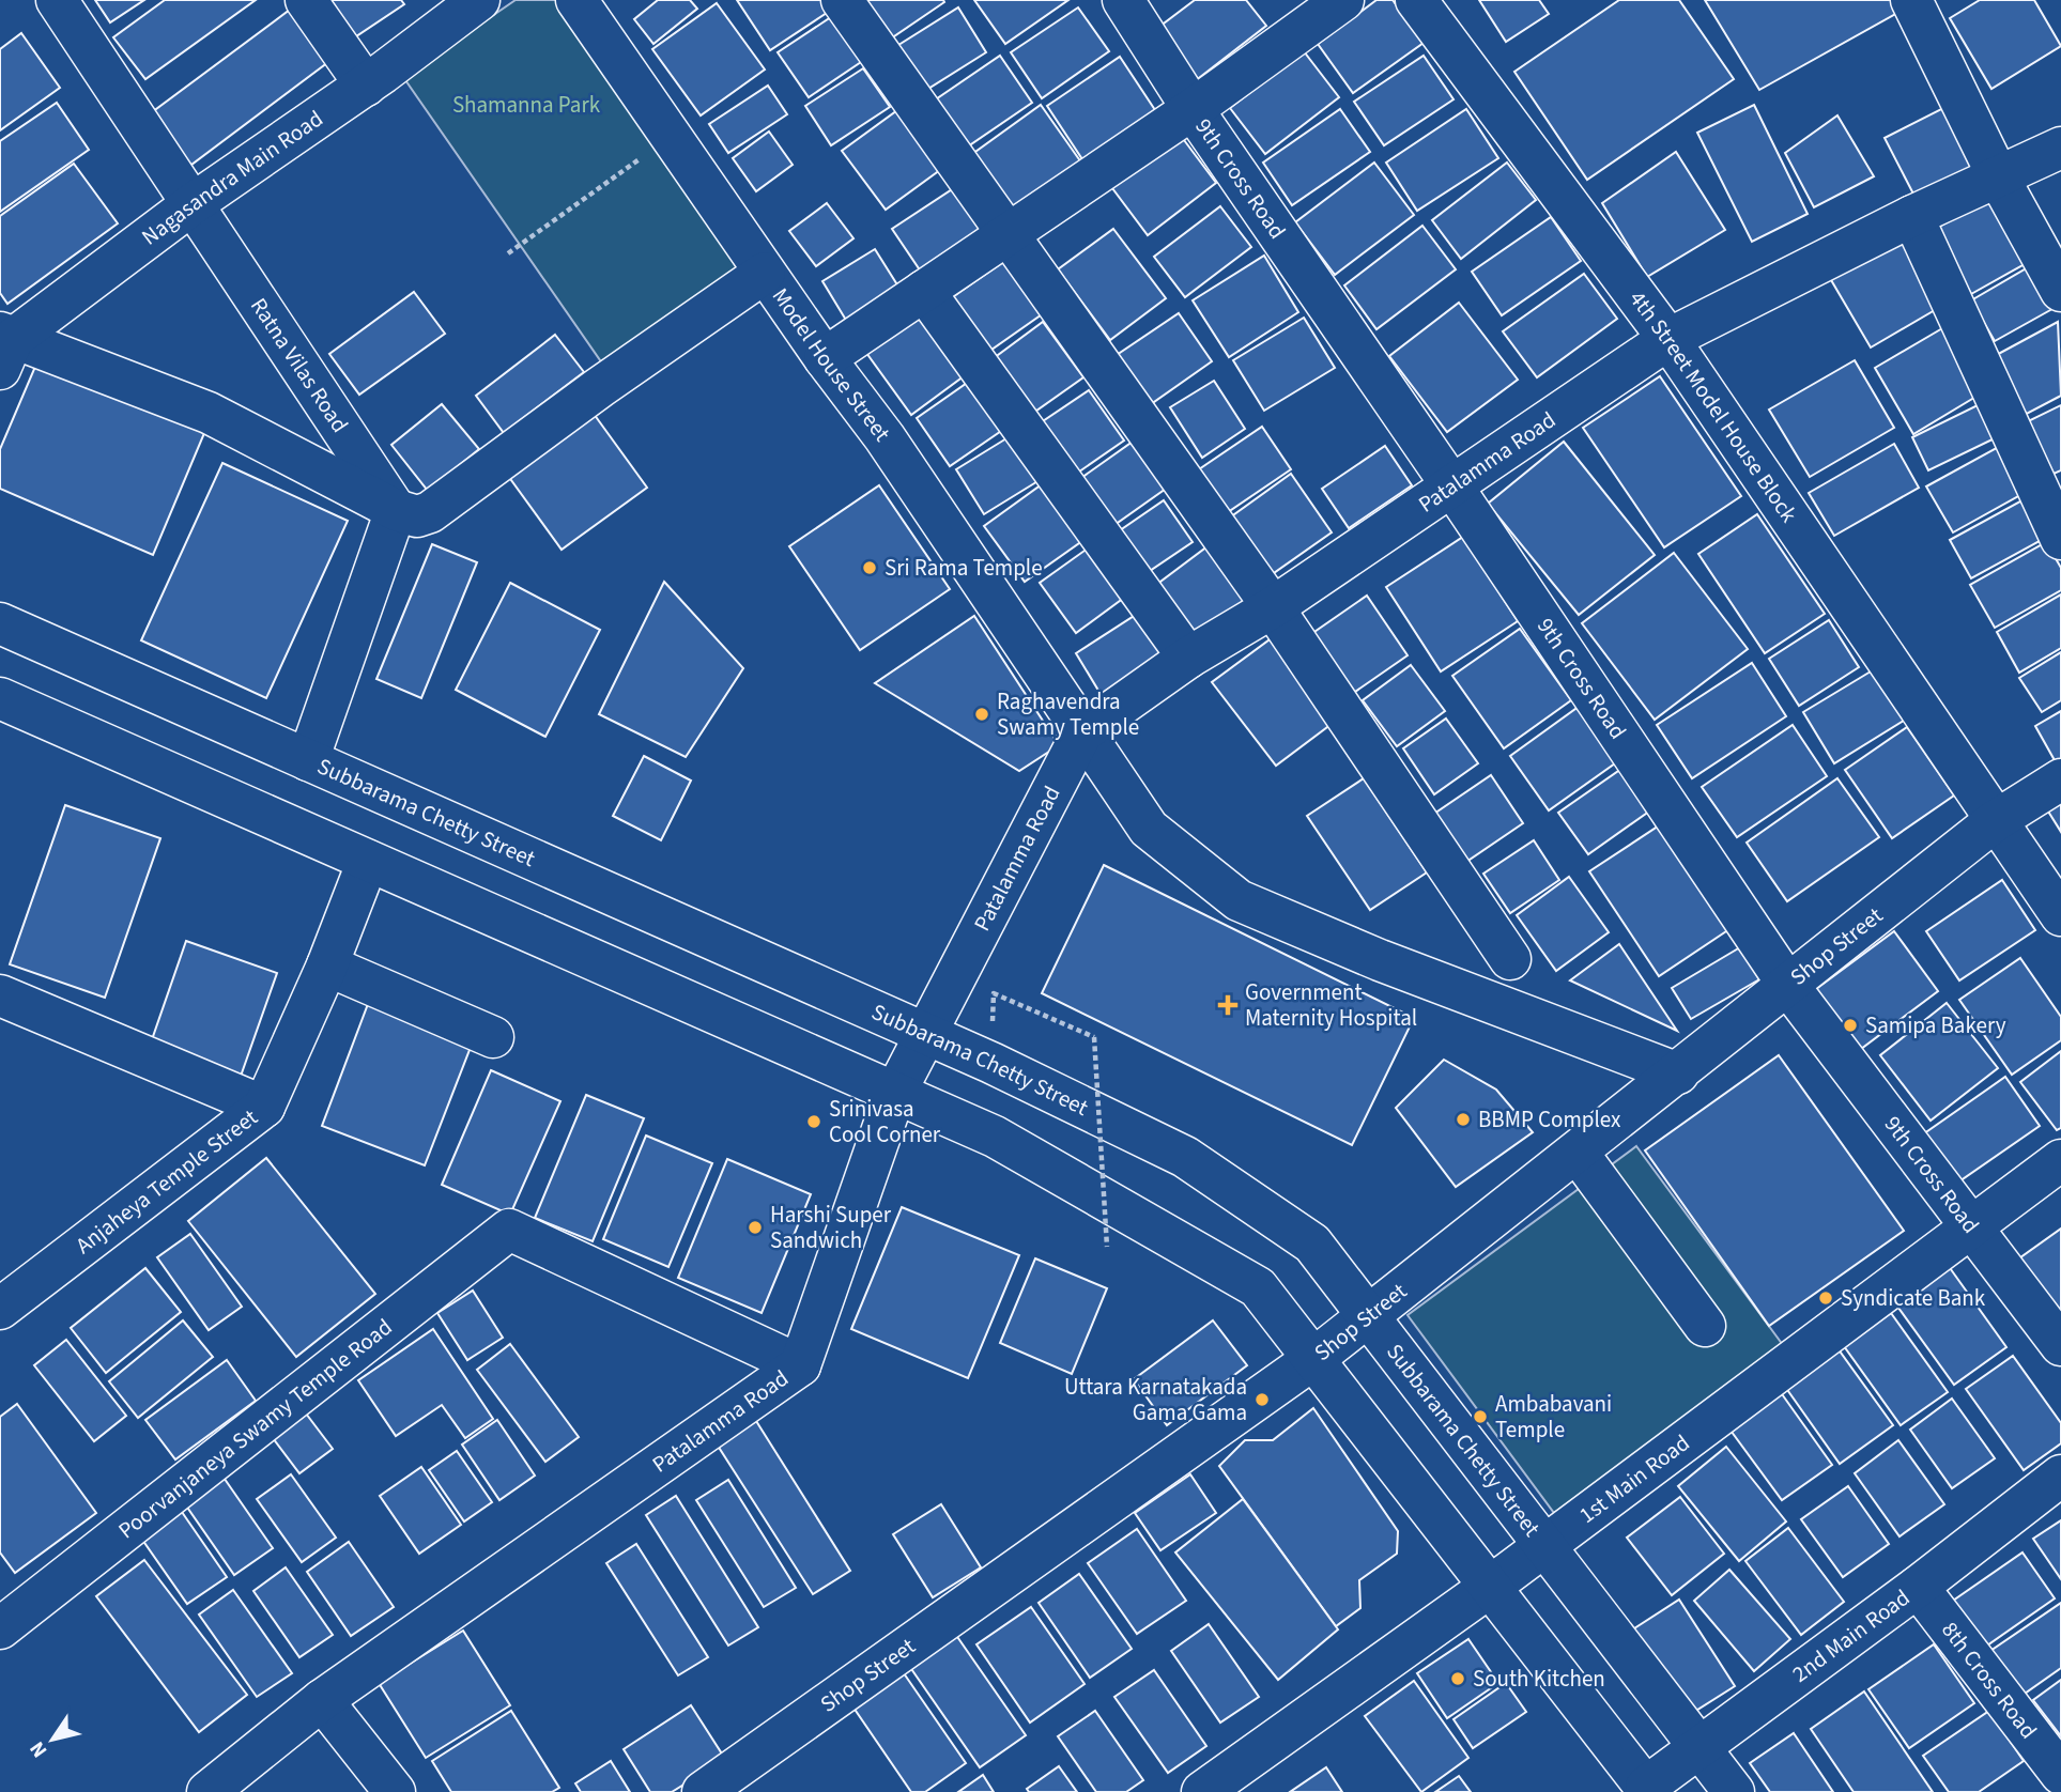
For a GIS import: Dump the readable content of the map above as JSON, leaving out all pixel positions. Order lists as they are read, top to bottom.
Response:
{
  "streets": {
    "street": [
      "Nagasandra Main Road",
      "9th Cross Road",
      "Ratna Vilas Road",
      "Model House Street",
      "4th Street Model House Block",
      "Patalamma Road",
      "Subbarama Chetty Street",
      "Shop Street",
      "Anjaheya Temple Street",
      "Poorvanjaneya Swamy Temple Road",
      "1st Main Road",
      "2nd Main Road",
      "8th Cross Road"
    ]
  },
  "crossings": [
    ["Nagasandra Main Road", "Ratna Vilas Road"],
    ["9th Cross Road", "Patalamma Road"],
    ["9th Cross Road", "Shop Street"],
    ["9th Cross Road", "1st Main Road"],
    ["Model House Street", "Patalamma Road"],
    ["Model House Street", "Shop Street"],
    ["4th Street Model House Block", "Patalamma Road"],
    ["4th Street Model House Block", "Shop Street"],
    ["Patalamma Road", "Subbarama Chetty Street"],
    ["Patalamma Road", "Poorvanjaneya Swamy Temple Road"],
    ["Subbarama Chetty Street", "Shop Street"],
    ["Subbarama Chetty Street", "1st Main Road"],
    ["Subbarama Chetty Street", "2nd Main Road"],
    ["2nd Main Road", "8th Cross Road"]
  ],
  "parks": ["Shamanna Park"],
  "places": {
    "other": [
      "Sri Rama Temple",
      "Raghavendra Swamy Temple",
      "Samipa Bakery",
      "BBMP Complex",
      "Srinivasa Cool Corner",
      "Harshi Super Sandwich",
      "Syndicate Bank",
      "Uttara Karnatakada Gama Gama",
      "Ambabavani Temple",
      "South Kitchen"
    ],
    "health": ["Government Maternity Hospital"]
  },
  "north": "bottom left"
}
